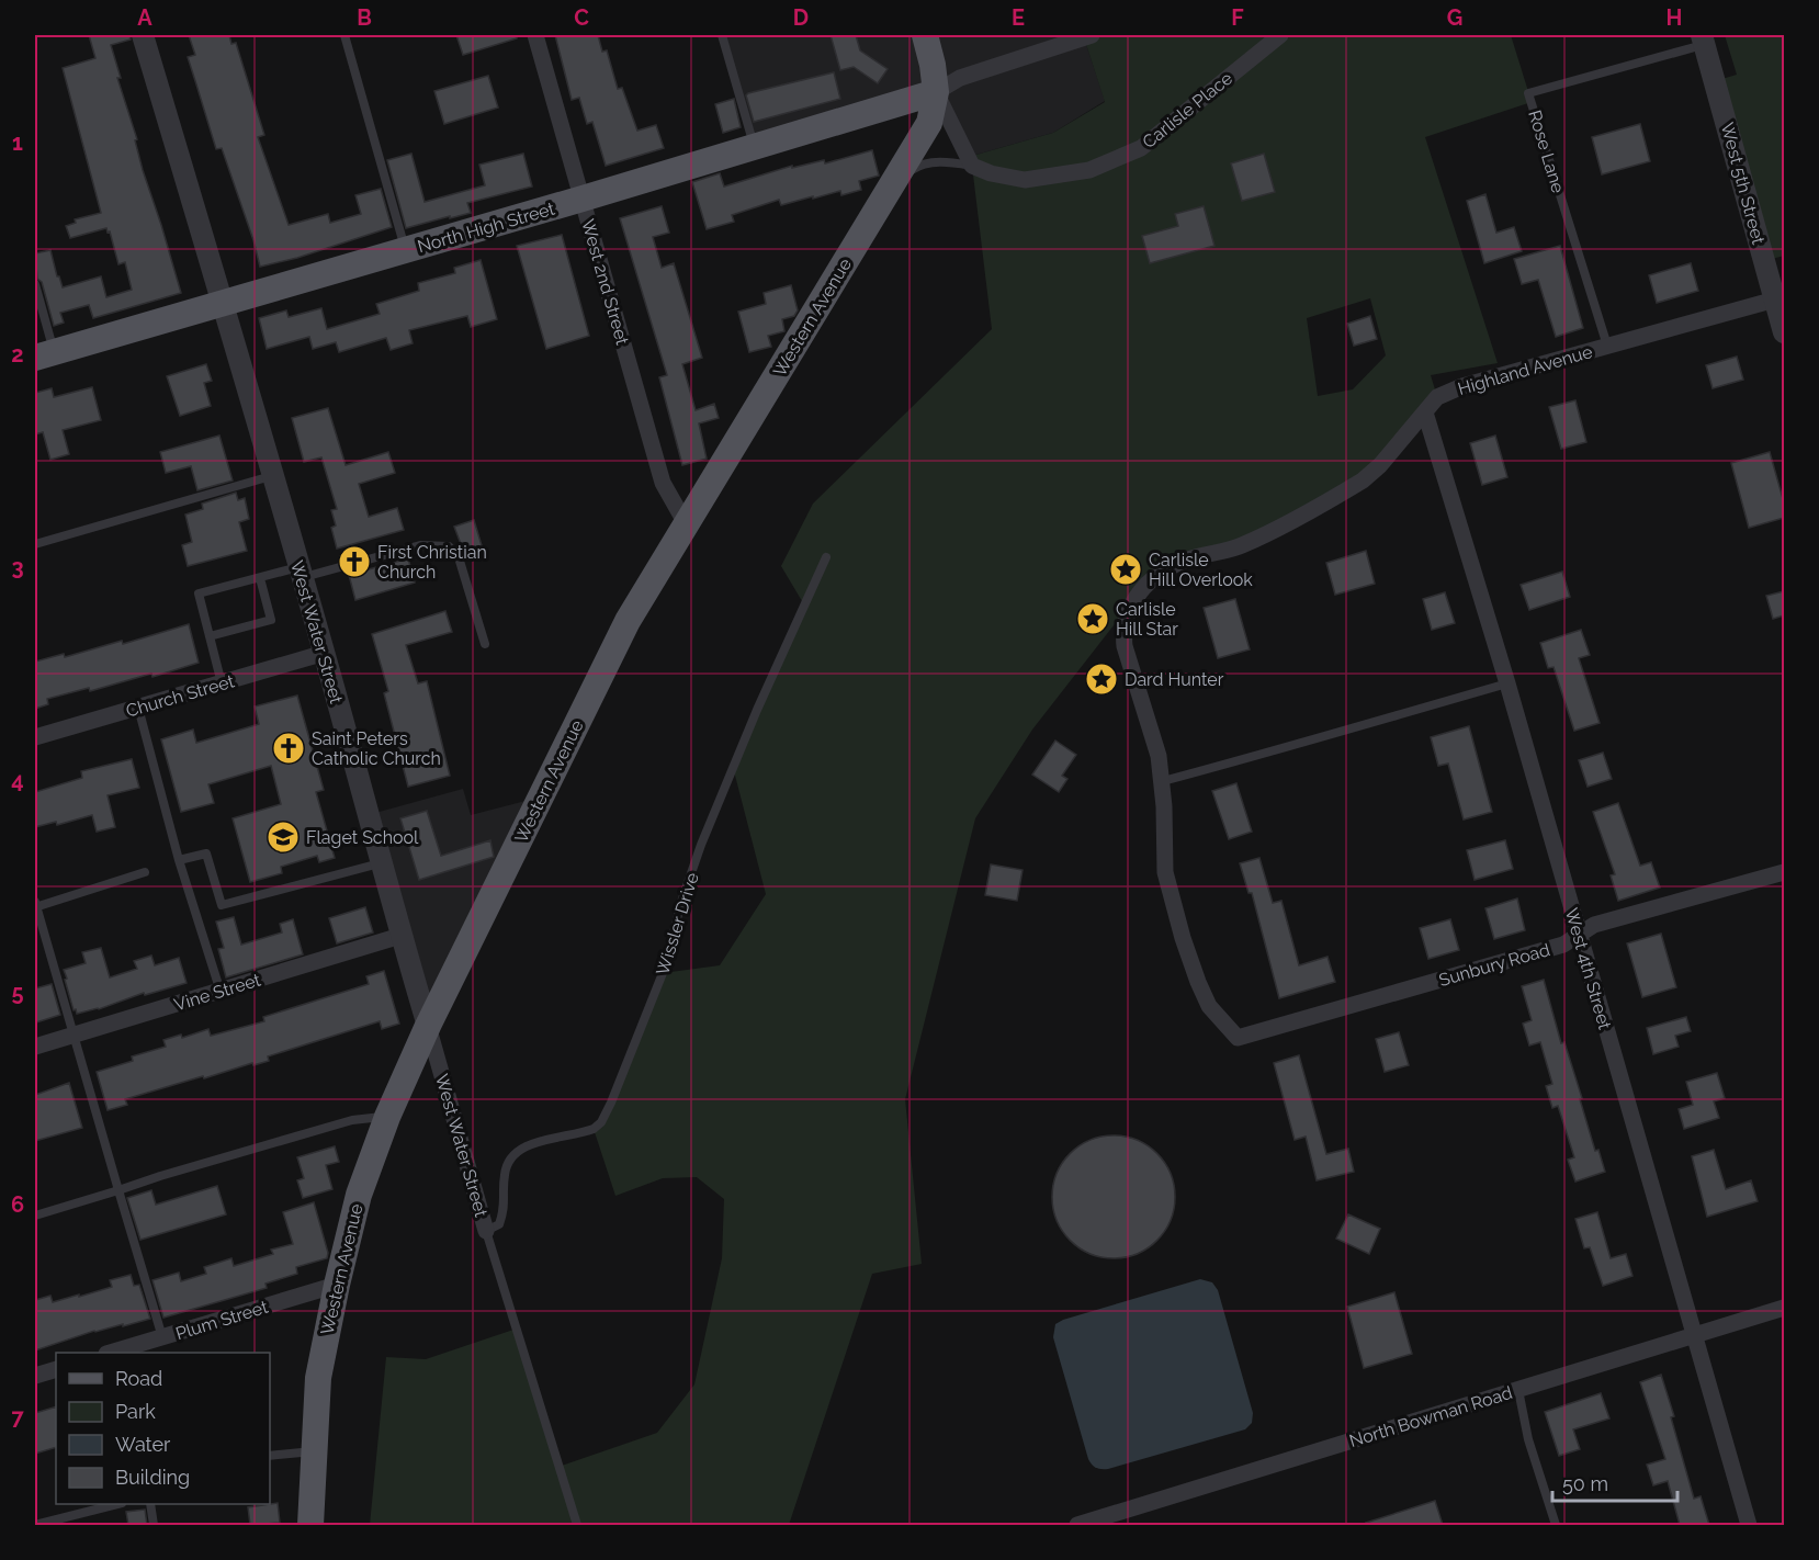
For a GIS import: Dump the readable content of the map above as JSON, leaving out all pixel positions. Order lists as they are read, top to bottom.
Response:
{
  "streets": {
    "main road": ["North High Street", "Western Avenue"],
    "street": [
      "Carlisle Place",
      "West 5th Street",
      "West 2nd Street",
      "Highland Avenue",
      "West Water Street",
      "Church Street",
      "Sunbury Road",
      "West 4th Street",
      "Vine Street",
      "Plum Street",
      "North Bowman Road"
    ],
    "lane": ["Rose Lane", "Wissler Drive"]
  },
  "crossings": [
    ["Rose Lane", "West 5th Street"],
    ["Rose Lane", "Highland Avenue"],
    ["West 5th Street", "Highland Avenue"],
    ["North High Street", "West 2nd Street"],
    ["North High Street", "Western Avenue"],
    ["North High Street", "West Water Street"],
    ["West 2nd Street", "Western Avenue"],
    ["Western Avenue", "West Water Street"],
    ["Western Avenue", "Plum Street"],
    ["Highland Avenue", "Sunbury Road"],
    ["Highland Avenue", "West 4th Street"],
    ["West Water Street", "Church Street"],
    ["West Water Street", "Wissler Drive"],
    ["West Water Street", "Vine Street"],
    ["Sunbury Road", "West 4th Street"],
    ["West 4th Street", "North Bowman Road"]
  ],
  "places": {
    "church": ["First Christian Church", "Saint Peters Catholic Church"],
    "place": ["Carlisle Hill Overlook", "Carlisle Hill Star", "Dard Hunter"],
    "school or university": ["Flaget School"]
  },
  "legend": [
    "Road",
    "Park",
    "Water",
    "Building"
  ],
  "scale_bar": "50 m",
  "grid": {
    "columns": [
      "A",
      "B",
      "C",
      "D",
      "E",
      "F",
      "G",
      "H"
    ],
    "rows": [
      "1",
      "2",
      "3",
      "4",
      "5",
      "6",
      "7"
    ]
  }
}
